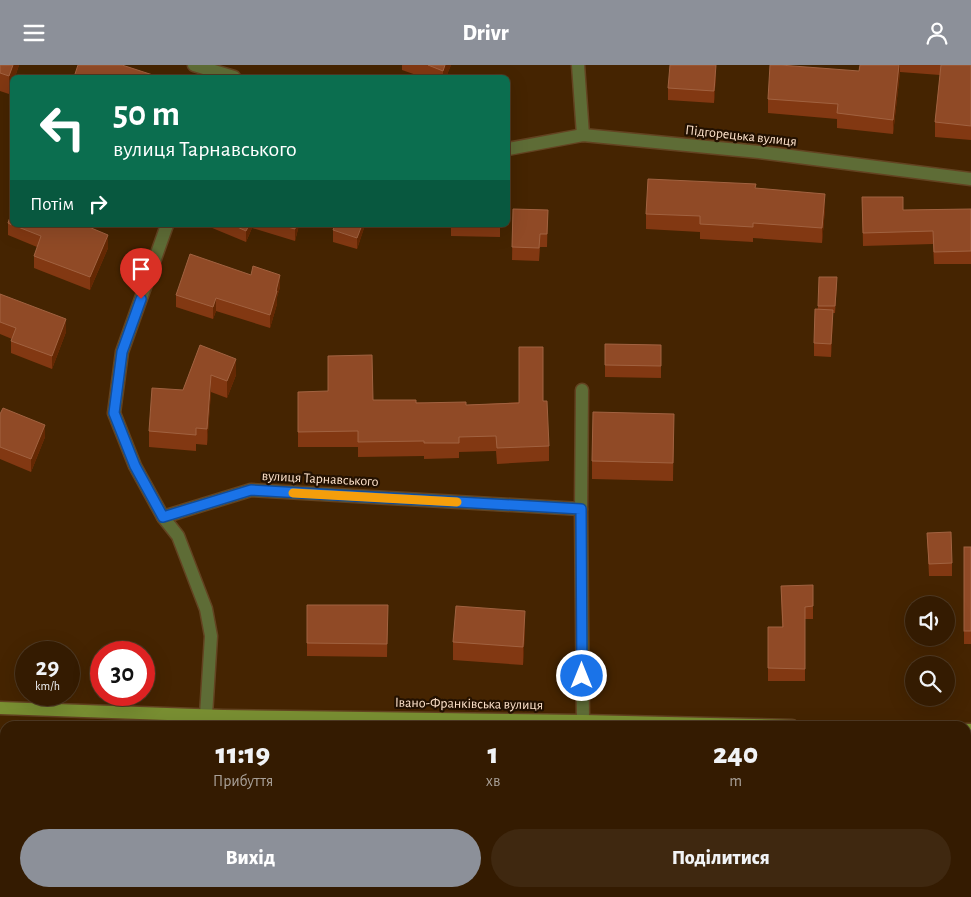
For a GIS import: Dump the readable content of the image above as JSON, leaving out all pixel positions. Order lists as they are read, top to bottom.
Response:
{
  "streets": {
    "main road": ["Івано-Франківська вулиця"],
    "street": ["Підгорецька вулиця", "вулиця Тарнавського"]
  },
  "page": {
    "header": "Drivr",
    "turn": ["50 m", "вулиця Тарнавського"],
    "then": "Потім",
    "speed": "29 km/h",
    "limit": "30",
    "eta": [
      "11:19",
      "Прибуття",
      "1",
      "хв",
      "240",
      "m"
    ],
    "buttons": ["Вихід", "Поділитися"]
  }
}
